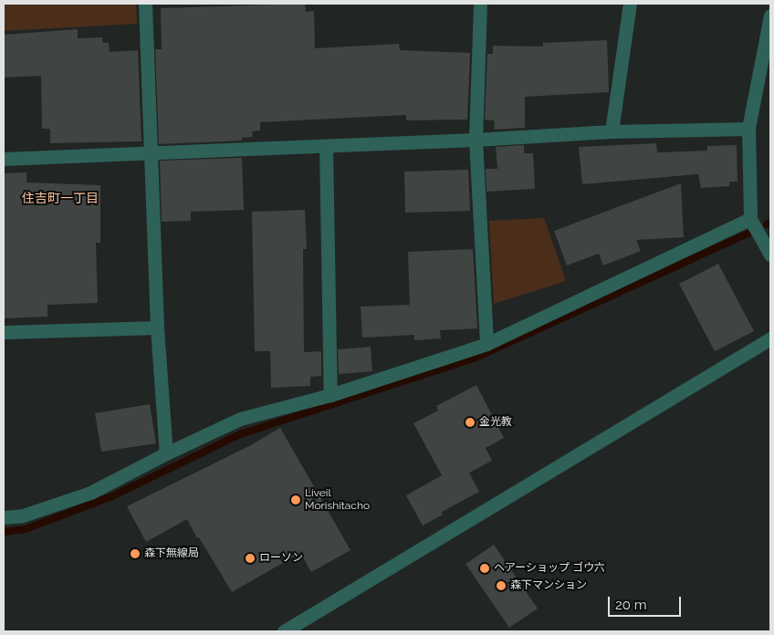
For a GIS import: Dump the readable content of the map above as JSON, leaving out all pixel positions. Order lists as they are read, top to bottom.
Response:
{
  "districts": ["住吉町一丁目"],
  "places": [
    "金光教",
    "Liveil Morishitacho",
    "森下無線局",
    "ローソン",
    "ヘアーショップ ゴウ六",
    "森下マンション"
  ],
  "scale_bar": "20 m"
}
